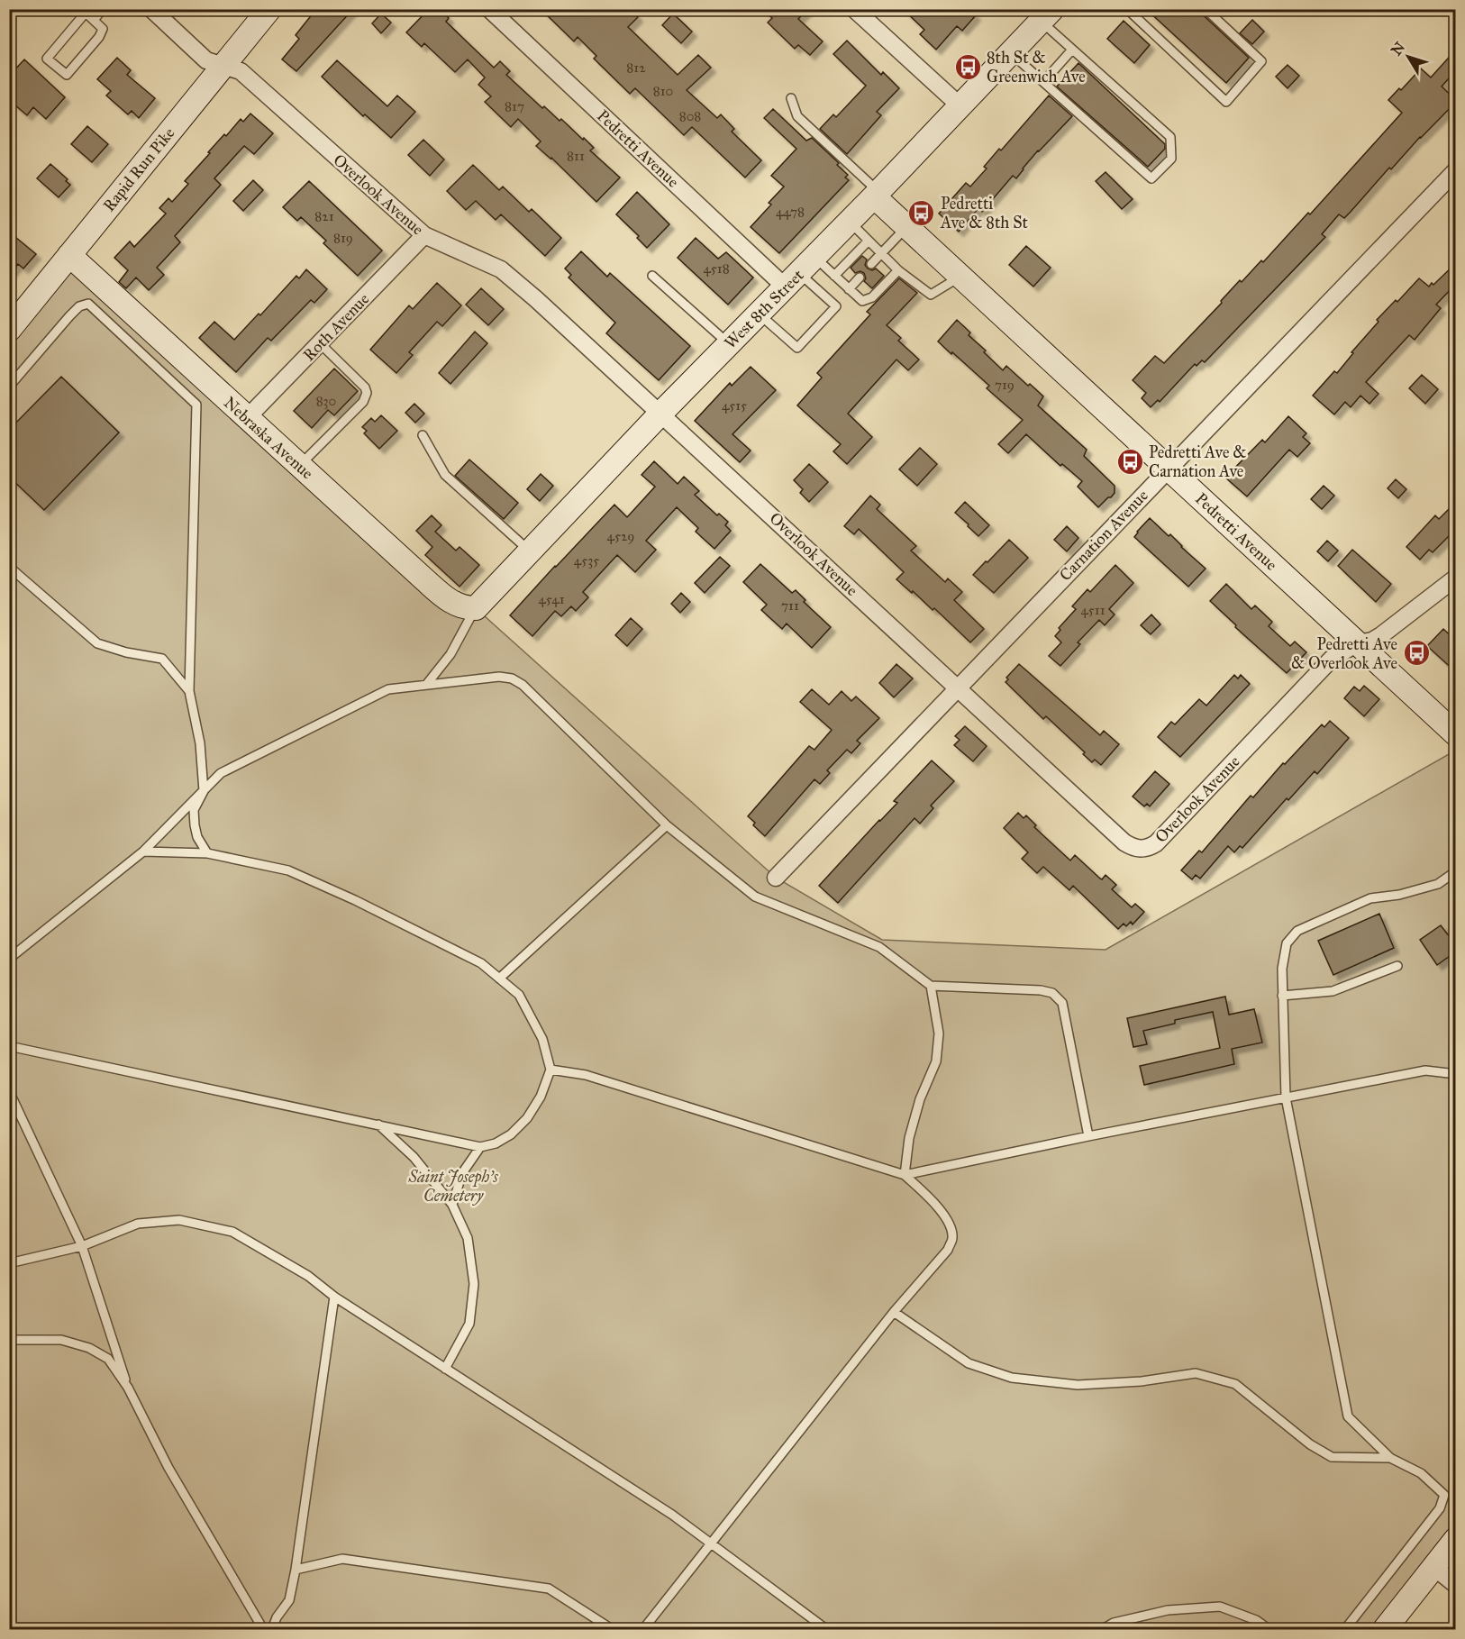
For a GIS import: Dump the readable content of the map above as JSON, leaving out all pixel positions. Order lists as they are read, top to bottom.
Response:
{
  "streets": {
    "street": [
      "Pedretti Avenue",
      "Rapid Run Pike",
      "Overlook Avenue",
      "West 8th Street",
      "Roth Avenue",
      "Nebraska Avenue",
      "Carnation Avenue"
    ]
  },
  "crossings": [
    ["Pedretti Avenue", "Overlook Avenue"],
    ["Pedretti Avenue", "West 8th Street"],
    ["Pedretti Avenue", "Carnation Avenue"],
    ["Rapid Run Pike", "Overlook Avenue"],
    ["Rapid Run Pike", "Nebraska Avenue"],
    ["Overlook Avenue", "West 8th Street"],
    ["Overlook Avenue", "Roth Avenue"],
    ["Overlook Avenue", "Carnation Avenue"],
    ["West 8th Street", "Nebraska Avenue"],
    ["Roth Avenue", "Nebraska Avenue"]
  ],
  "parks": ["Saint Joseph’s Cemetery"],
  "places": {
    "bus stop": [
      "8th St & Greenwich Ave",
      "Pedretti Ave & 8th St",
      "Pedretti Ave & Carnation Ave",
      "Pedretti Ave & Overlook Ave"
    ]
  },
  "house_numbers": [
    "812",
    "810",
    "817",
    "808",
    "811",
    "4478",
    "821",
    "819",
    "4518",
    "719",
    "830",
    "4515",
    "4529",
    "4535",
    "4541",
    "711",
    "4511"
  ],
  "north": "top left"
}
